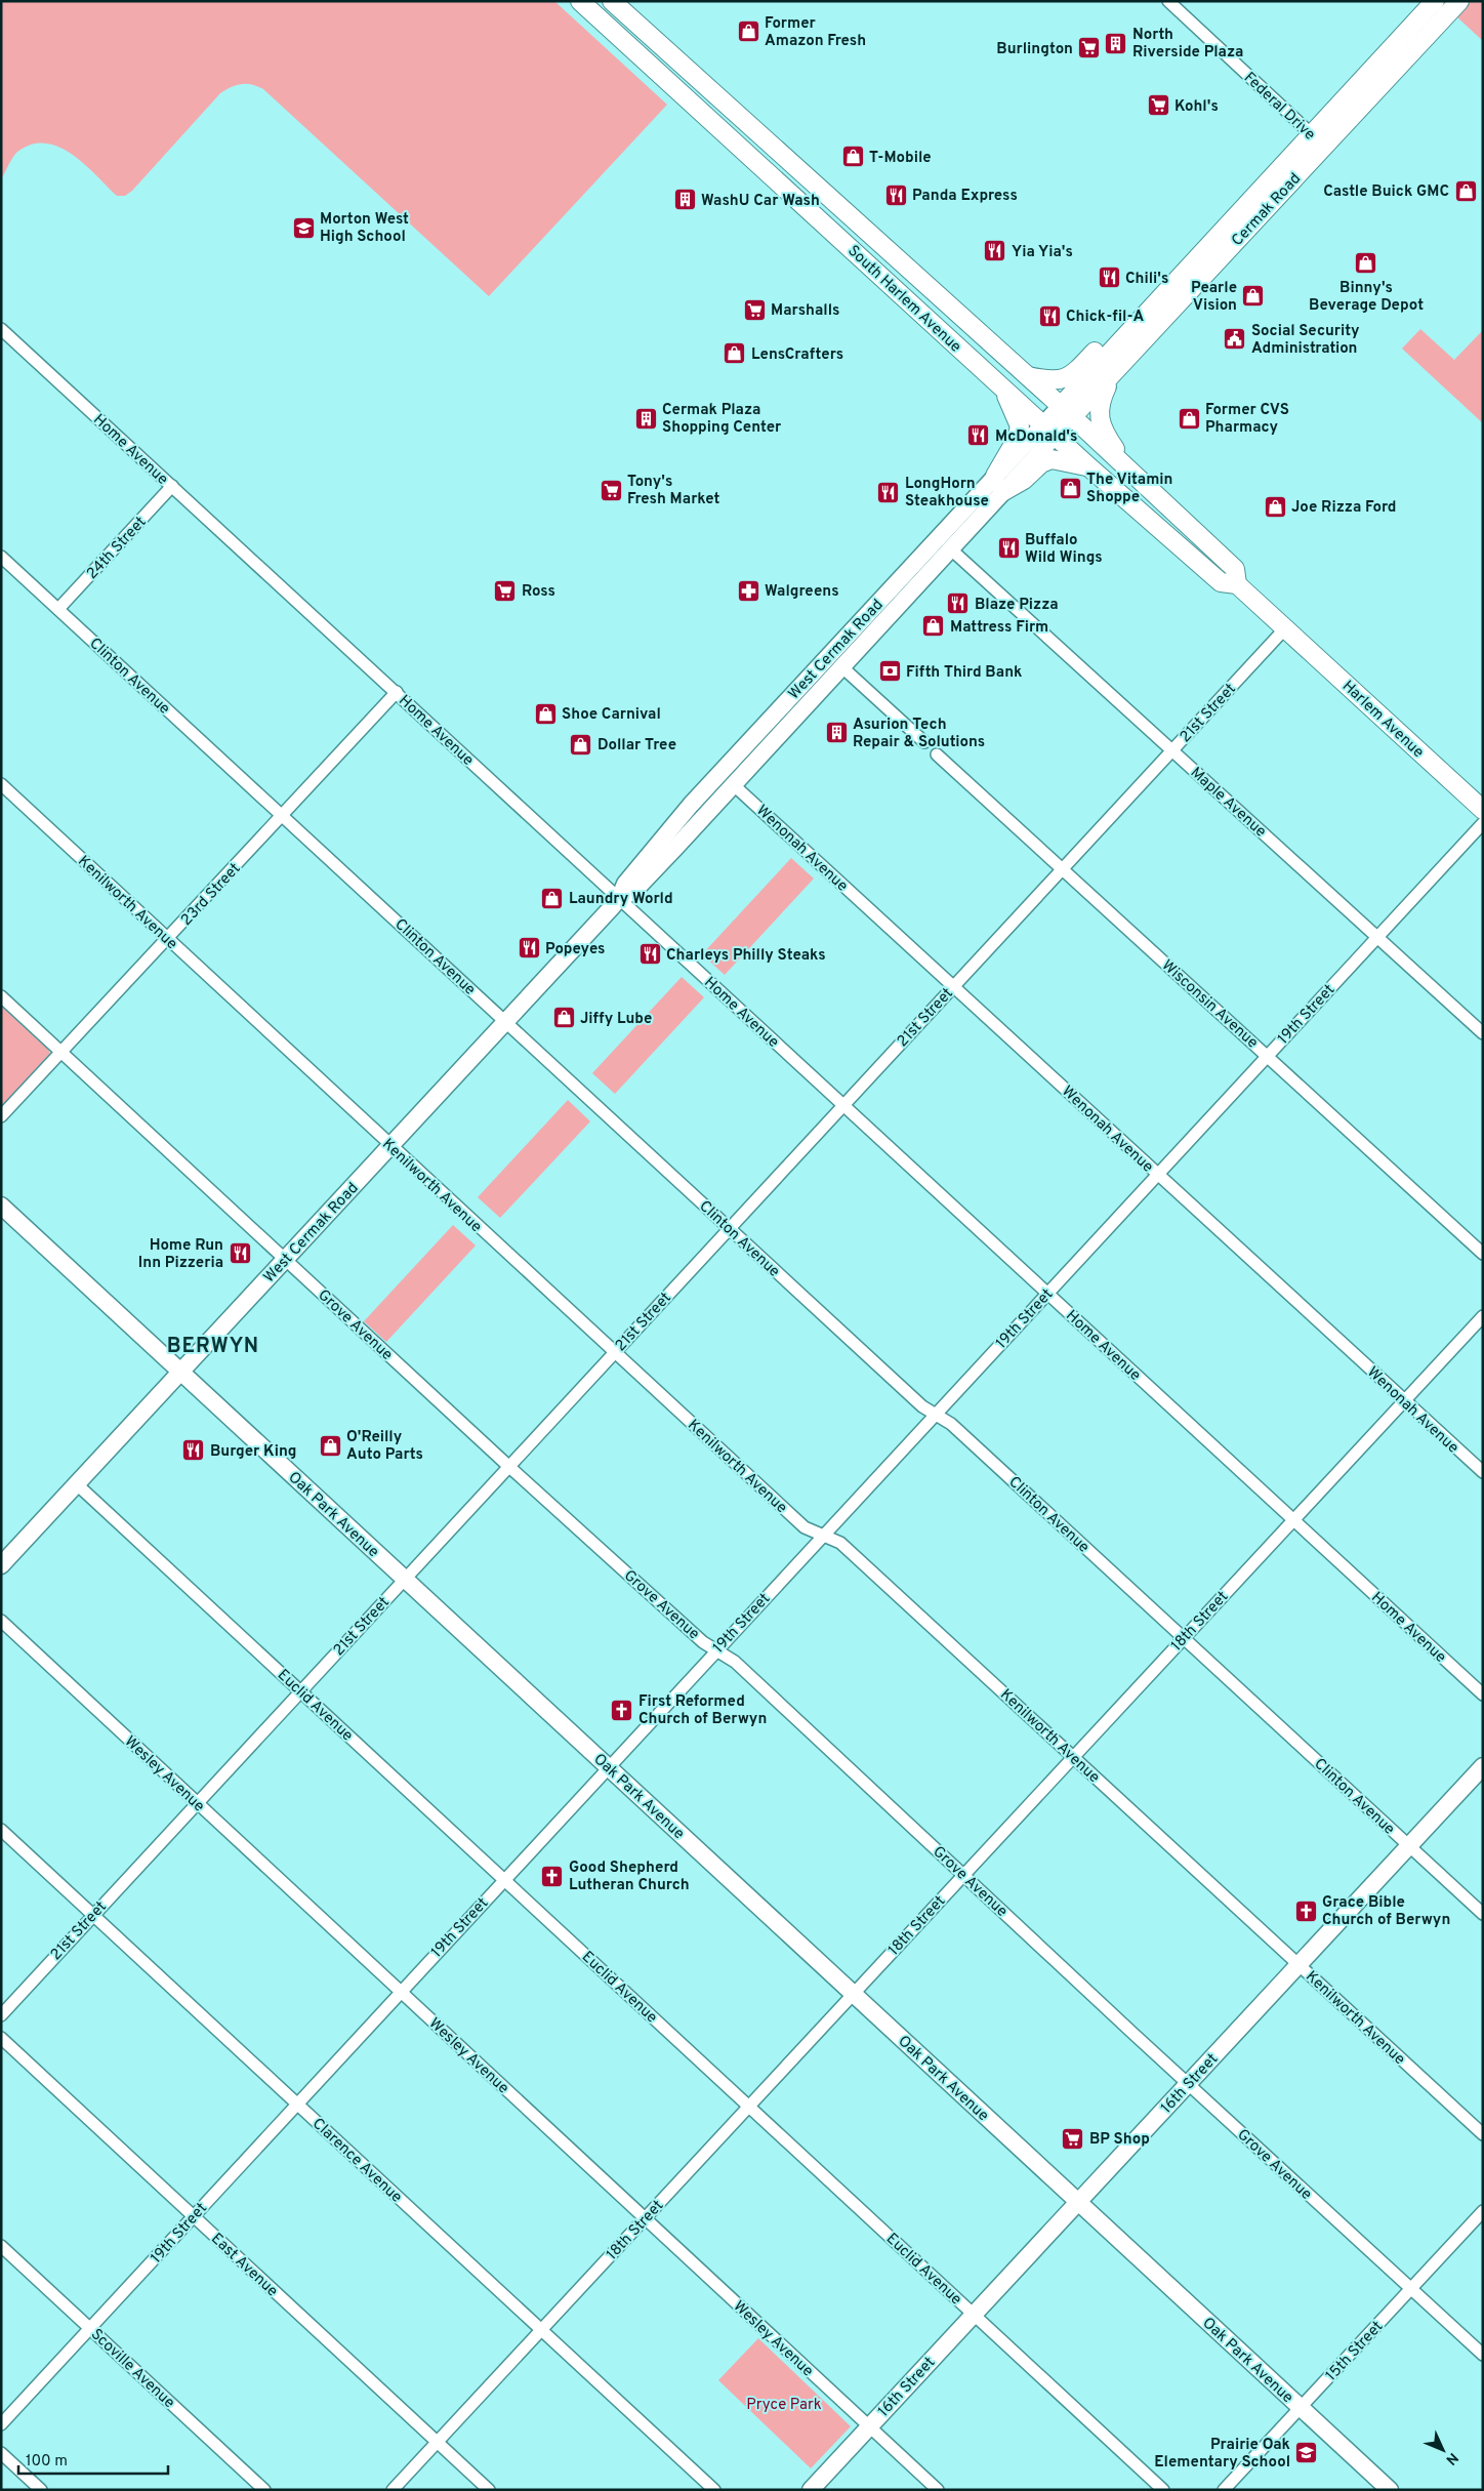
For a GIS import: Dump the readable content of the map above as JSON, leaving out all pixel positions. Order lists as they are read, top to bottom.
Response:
{
  "streets": {
    "main road": ["Cermak Road", "South Harlem Avenue", "Harlem Avenue"],
    "street": [
      "Federal Drive",
      "Home Avenue",
      "24th Street",
      "West Cermak Road",
      "Clinton Avenue",
      "21st Street",
      "Maple Avenue",
      "Wenonah Avenue",
      "23rd Street",
      "Kenilworth Avenue",
      "Wisconsin Avenue",
      "19th Street",
      "Grove Avenue",
      "Oak Park Avenue",
      "18th Street",
      "Euclid Avenue",
      "Wesley Avenue",
      "16th Street",
      "Clarence Avenue",
      "East Avenue",
      "15th Street",
      "Scoville Avenue"
    ]
  },
  "crossings": [
    ["Federal Drive", "Cermak Road"],
    ["Cermak Road", "South Harlem Avenue"],
    ["Cermak Road", "West Cermak Road"],
    ["South Harlem Avenue", "West Cermak Road"],
    ["South Harlem Avenue", "21st Street"],
    ["South Harlem Avenue", "Harlem Avenue"],
    ["Home Avenue", "24th Street"],
    ["Home Avenue", "West Cermak Road"],
    ["Home Avenue", "21st Street"],
    ["Home Avenue", "23rd Street"],
    ["Home Avenue", "19th Street"],
    ["Home Avenue", "18th Street"],
    ["24th Street", "Clinton Avenue"],
    ["West Cermak Road", "Clinton Avenue"],
    ["West Cermak Road", "Maple Avenue"],
    ["West Cermak Road", "Wenonah Avenue"],
    ["West Cermak Road", "Kenilworth Avenue"],
    ["West Cermak Road", "Grove Avenue"],
    ["West Cermak Road", "Oak Park Avenue"],
    ["West Cermak Road", "Euclid Avenue"],
    ["Clinton Avenue", "21st Street"],
    ["Clinton Avenue", "23rd Street"],
    ["Clinton Avenue", "19th Street"],
    ["Clinton Avenue", "18th Street"],
    ["Clinton Avenue", "16th Street"],
    ["21st Street", "Harlem Avenue"],
    ["21st Street", "Maple Avenue"],
    ["21st Street", "Wenonah Avenue"],
    ["21st Street", "Kenilworth Avenue"],
    ["21st Street", "Wisconsin Avenue"],
    ["21st Street", "Grove Avenue"],
    ["21st Street", "Oak Park Avenue"],
    ["21st Street", "Euclid Avenue"],
    ["21st Street", "Wesley Avenue"],
    ["21st Street", "Clarence Avenue"],
    ["Maple Avenue", "19th Street"],
    ["Wenonah Avenue", "19th Street"],
    ["Wenonah Avenue", "18th Street"],
    ["23rd Street", "Kenilworth Avenue"],
    ["23rd Street", "Grove Avenue"],
    ["Kenilworth Avenue", "19th Street"],
    ["Kenilworth Avenue", "18th Street"],
    ["Kenilworth Avenue", "16th Street"],
    ["Wisconsin Avenue", "19th Street"],
    ["19th Street", "Grove Avenue"],
    ["19th Street", "Oak Park Avenue"],
    ["19th Street", "Euclid Avenue"],
    ["19th Street", "Wesley Avenue"],
    ["19th Street", "Clarence Avenue"],
    ["19th Street", "East Avenue"],
    ["19th Street", "Scoville Avenue"],
    ["Grove Avenue", "18th Street"],
    ["Grove Avenue", "16th Street"],
    ["Grove Avenue", "15th Street"],
    ["Oak Park Avenue", "18th Street"],
    ["Oak Park Avenue", "16th Street"],
    ["Oak Park Avenue", "15th Street"],
    ["18th Street", "Euclid Avenue"],
    ["18th Street", "Wesley Avenue"],
    ["18th Street", "Clarence Avenue"],
    ["18th Street", "East Avenue"],
    ["Euclid Avenue", "16th Street"],
    ["Wesley Avenue", "16th Street"]
  ],
  "districts": ["BERWYN"],
  "parks": ["Pryce Park"],
  "places": {
    "shop": [
      "Former Amazon Fresh",
      "T-Mobile",
      "Castle Buick GMC",
      "Binny's Beverage Depot",
      "Pearle Vision",
      "LensCrafters",
      "Former CVS Pharmacy",
      "The Vitamin Shoppe",
      "Joe Rizza Ford",
      "Mattress Firm",
      "Shoe Carnival",
      "Dollar Tree",
      "Laundry World",
      "Jiffy Lube",
      "O'Reilly Auto Parts"
    ],
    "building": [
      "North Riverside Plaza",
      "WashU Car Wash",
      "Cermak Plaza Shopping Center",
      "Asurion Tech Repair & Solutions"
    ],
    "supermarket": [
      "Burlington",
      "Kohl's",
      "Marshalls",
      "Tony's Fresh Market",
      "Ross",
      "BP Shop"
    ],
    "restaurant": [
      "Panda Express",
      "Yia Yia's",
      "Chili's",
      "Chick-fil-A",
      "McDonald's",
      "LongHorn Steakhouse",
      "Buffalo Wild Wings",
      "Blaze Pizza",
      "Popeyes",
      "Charleys Philly Steaks",
      "Home Run Inn Pizzeria",
      "Burger King"
    ],
    "school or university": ["Morton West High School", "Prairie Oak Elementary School"],
    "public building": ["Social Security Administration"],
    "pharmacy": ["Walgreens"],
    "bank": ["Fifth Third Bank"],
    "church": ["First Reformed Church of Berwyn", "Good Shepherd Lutheran Church", "Grace Bible Church of Berwyn"]
  },
  "scale_bar": "100 m",
  "north": "bottom right"
}
